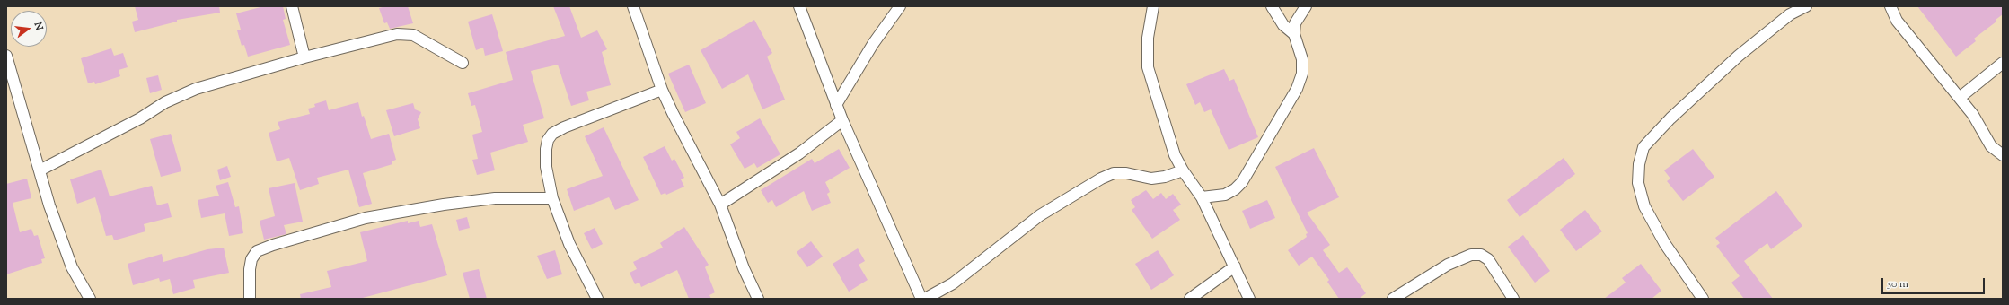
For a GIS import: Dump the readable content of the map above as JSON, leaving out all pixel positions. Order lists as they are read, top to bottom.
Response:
{
  "scale_bar": "50 m",
  "north": "right"
}
